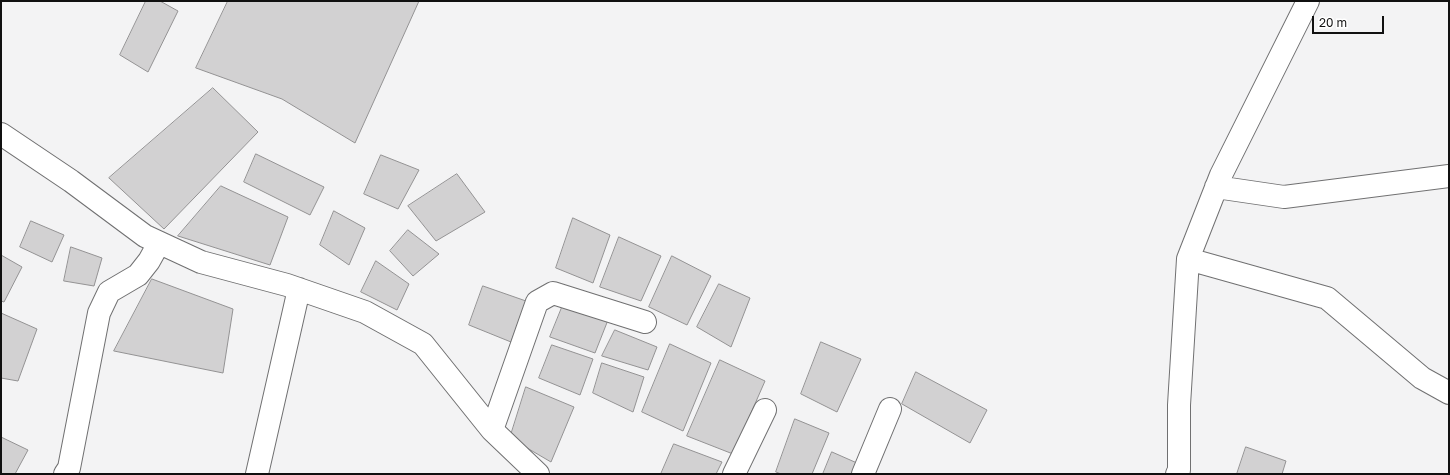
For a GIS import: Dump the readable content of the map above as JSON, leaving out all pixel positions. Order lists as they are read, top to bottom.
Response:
{
  "scale_bar": "20 m"
}
